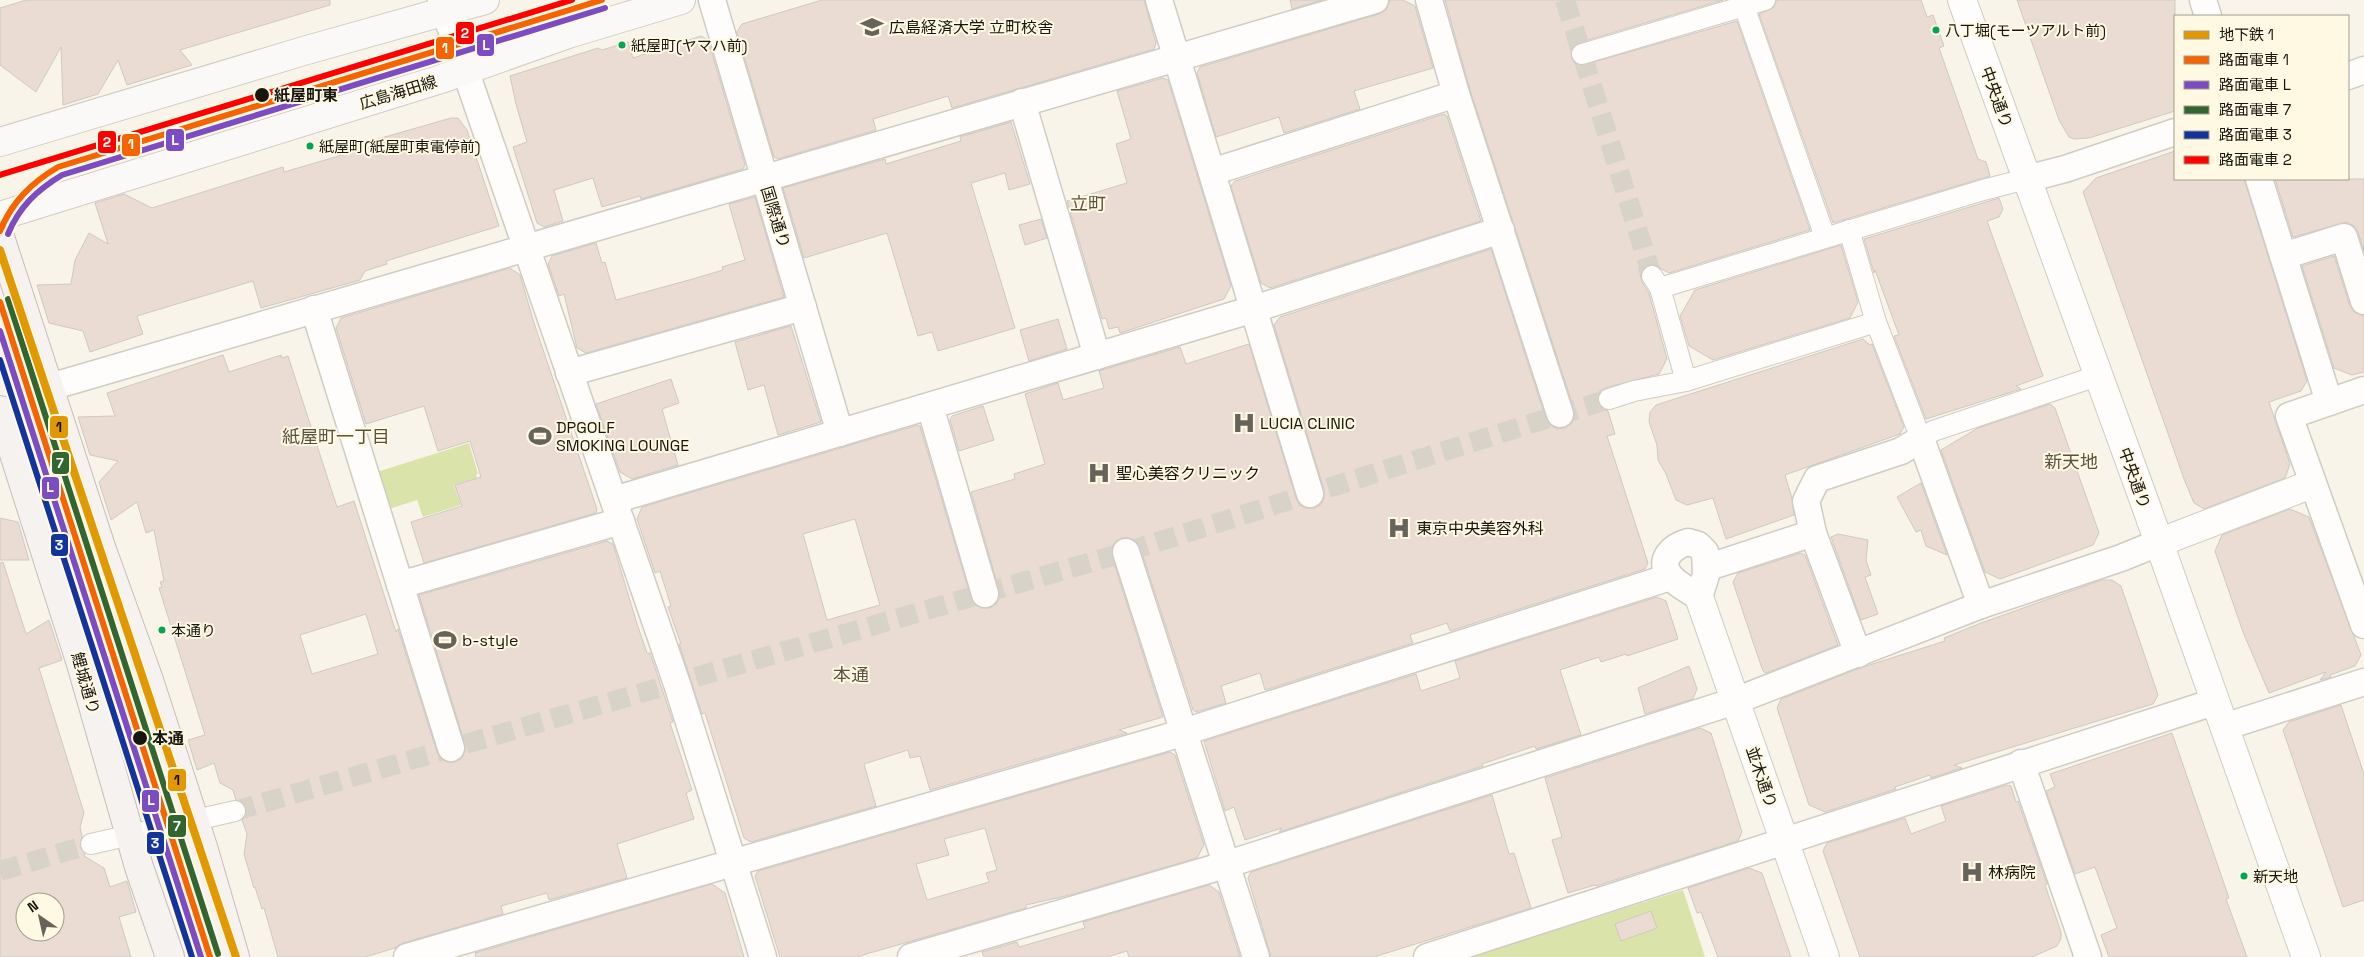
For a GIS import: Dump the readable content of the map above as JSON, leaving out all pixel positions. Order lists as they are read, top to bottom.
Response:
{
  "streets": {
    "highway": ["鯉城通り"],
    "main road": ["広島海田線"],
    "street": ["中央通り", "国際通り", "並木通り"]
  },
  "districts": [
    "立町",
    "紙屋町一丁目",
    "新天地",
    "本通"
  ],
  "places": {
    "school or university": ["広島経済大学 立町校舎"],
    "other": [
      "八丁堀(モーツアルト前)",
      "紙屋町(ヤマハ前)",
      "紙屋町東",
      "紙屋町(紙屋町東電停前)",
      "本通り",
      "本通",
      "新天地"
    ],
    "hospital": [
      "LUCIA CLINIC",
      "聖心美容クリニック",
      "東京中央美容外科",
      "林病院"
    ],
    "sports": ["DPGOLF SMOKING LOUNGE", "b-style"]
  },
  "lines": [
    "tram line 1",
    "tram line 2",
    "tram line L",
    "metro line 1",
    "tram line 7",
    "tram line 3"
  ],
  "legend": [
    "地下鉄 1",
    "路面電車 1",
    "路面電車 L",
    "路面電車 7",
    "路面電車 3",
    "路面電車 2"
  ],
  "north": "top left"
}
